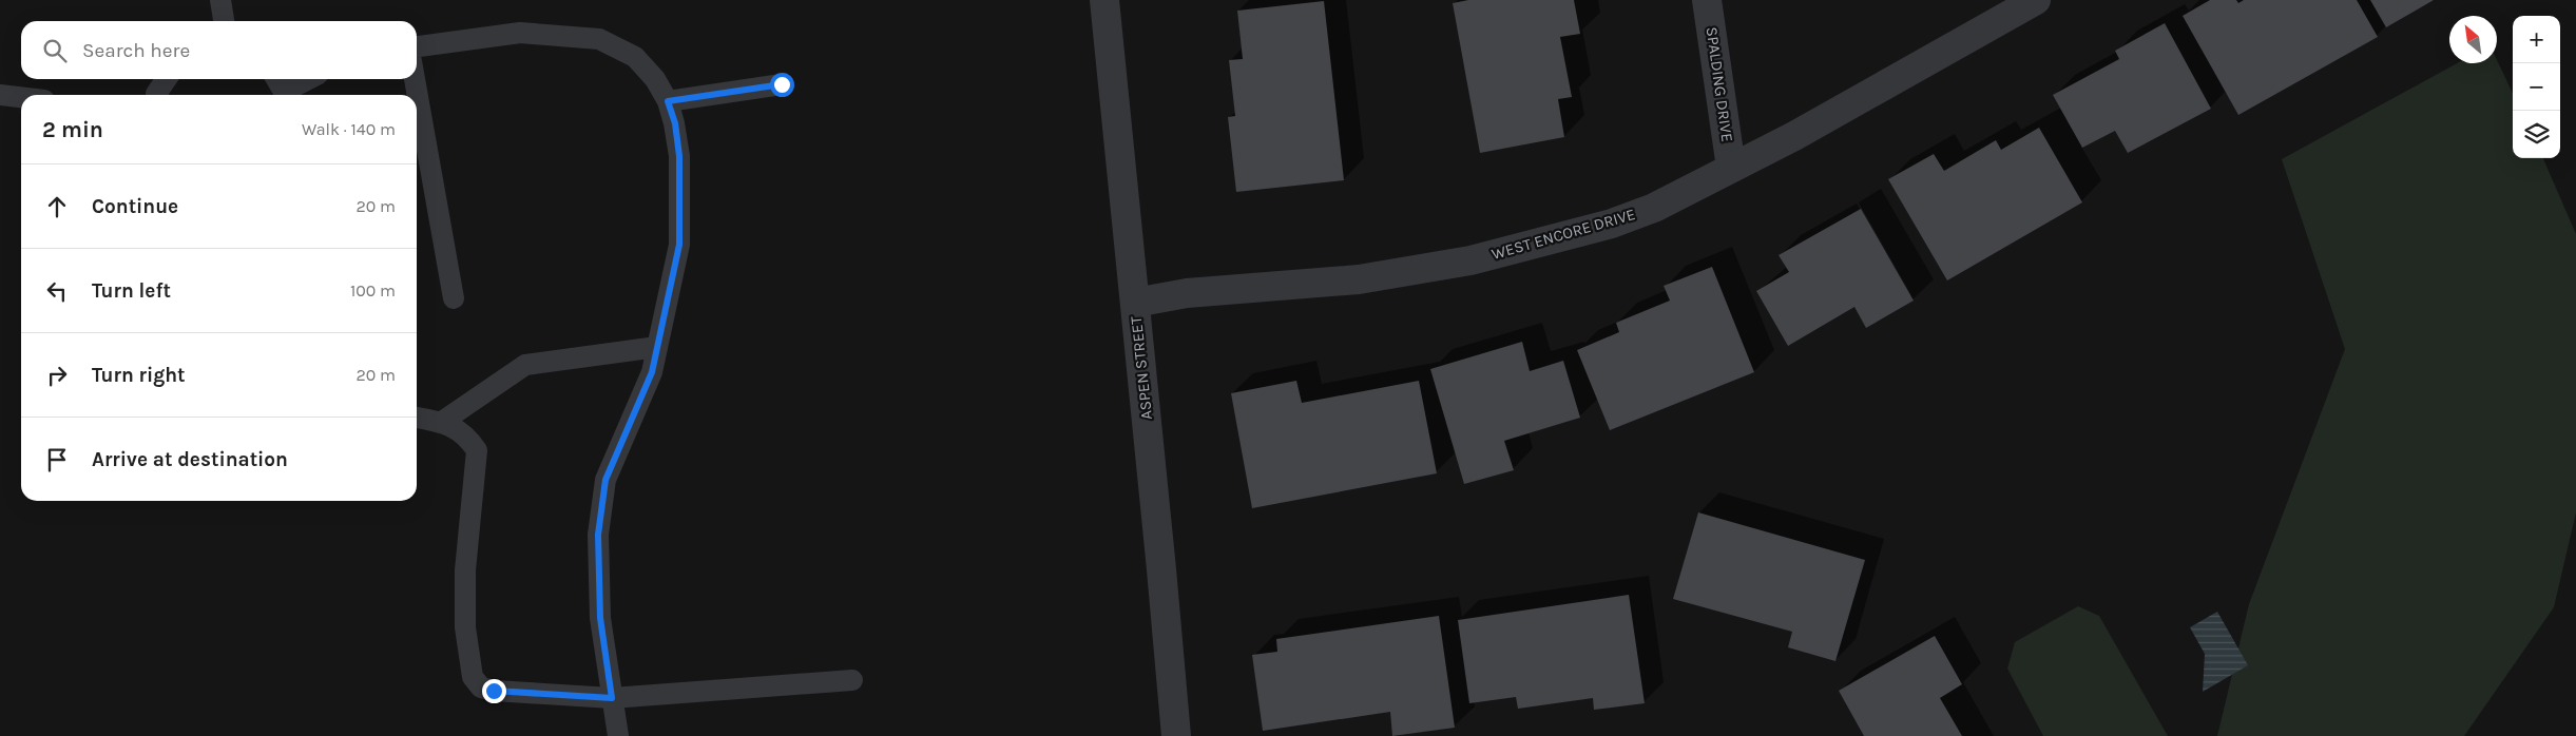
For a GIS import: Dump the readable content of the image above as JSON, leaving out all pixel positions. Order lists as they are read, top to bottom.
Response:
{
  "streets": {
    "street": ["SPALDING DRIVE", "WEST ENCORE DRIVE", "ASPEN STREET"]
  },
  "crossings": [
    ["SPALDING DRIVE", "WEST ENCORE DRIVE"],
    ["WEST ENCORE DRIVE", "ASPEN STREET"]
  ],
  "north": "top left",
  "page": {
    "map_buttons": ["+", "−"],
    "search": "Search here",
    "heading": ["2 min", "Walk · 140 m"],
    "list": [
      ["Continue", "20 m"],
      ["Turn left", "100 m"],
      ["Turn right", "20 m"],
      "Arrive at destination"
    ]
  }
}
